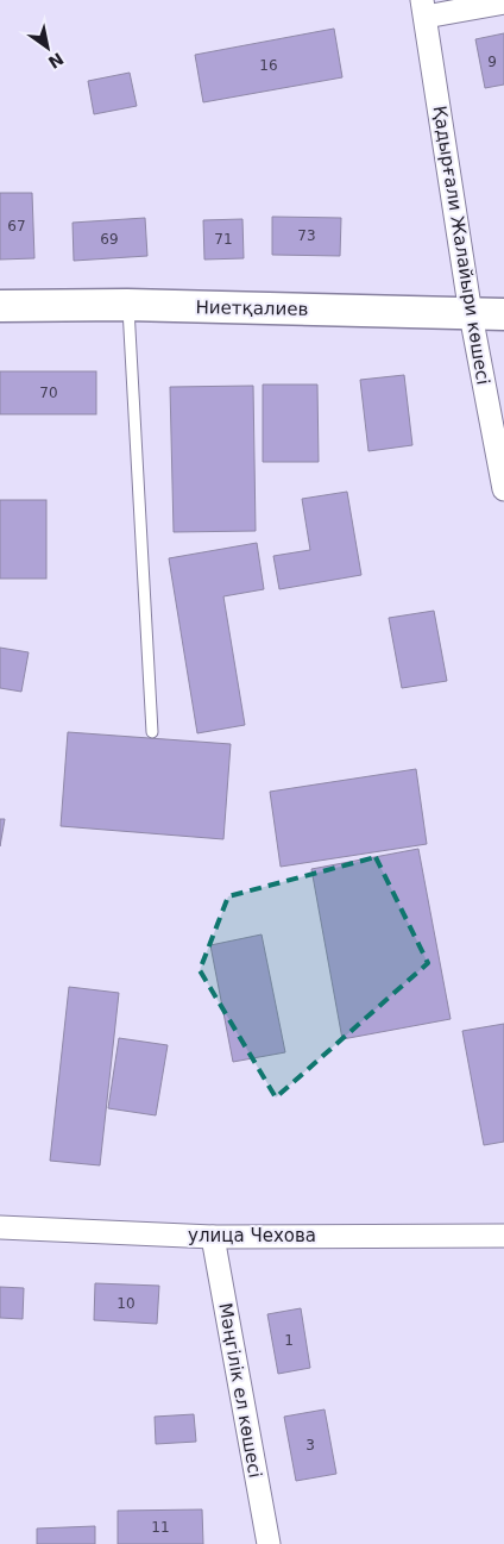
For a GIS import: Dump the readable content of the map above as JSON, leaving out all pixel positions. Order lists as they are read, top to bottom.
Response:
{
  "streets": {
    "street": [
      "Қадырғали Жалайыри көшесі",
      "Ниетқалиев",
      "улица Чехова",
      "Мәңгілік ел көшесі"
    ]
  },
  "crossings": [
    ["Қадырғали Жалайыри көшесі", "Ниетқалиев"],
    ["улица Чехова", "Мәңгілік ел көшесі"]
  ],
  "house_numbers": [
    "9",
    "16",
    "67",
    "73",
    "69",
    "71",
    "70",
    "10",
    "1",
    "3",
    "11"
  ],
  "north": "bottom right"
}
